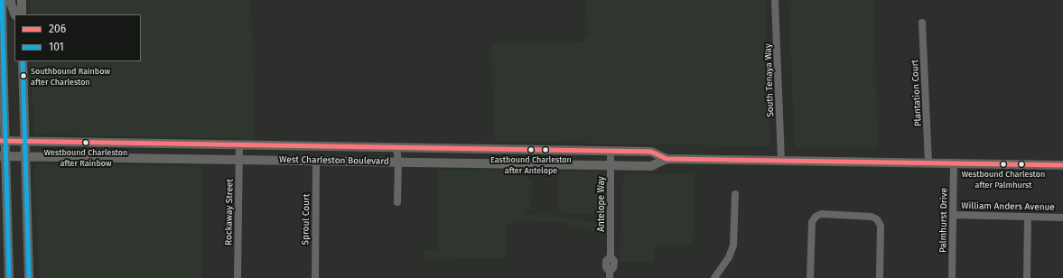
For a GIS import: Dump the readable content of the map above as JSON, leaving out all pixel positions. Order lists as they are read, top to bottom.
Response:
{
  "streets": {
    "main road": ["West Charleston Boulevard"],
    "street": [
      "South Tenaya Way",
      "Plantation Court",
      "Antelope Way",
      "William Anders Avenue",
      "Rockaway Street",
      "Sproul Court",
      "Palmhurst Drive"
    ]
  },
  "crossings": [
    ["South Tenaya Way", "West Charleston Boulevard"],
    ["Plantation Court", "West Charleston Boulevard"],
    ["West Charleston Boulevard", "Antelope Way"],
    ["West Charleston Boulevard", "Rockaway Street"],
    ["West Charleston Boulevard", "Sproul Court"],
    ["West Charleston Boulevard", "Palmhurst Drive"],
    ["William Anders Avenue", "Palmhurst Drive"]
  ],
  "places": [
    "Southbound Rainbow after Charleston",
    "Westbound Charleston after Rainbow",
    "Eastbound Charleston after Antelope",
    "Westbound Charleston after Palmhurst"
  ],
  "lines": ["transit line 101", "transit line 206"],
  "legend": ["206", "101"]
}
